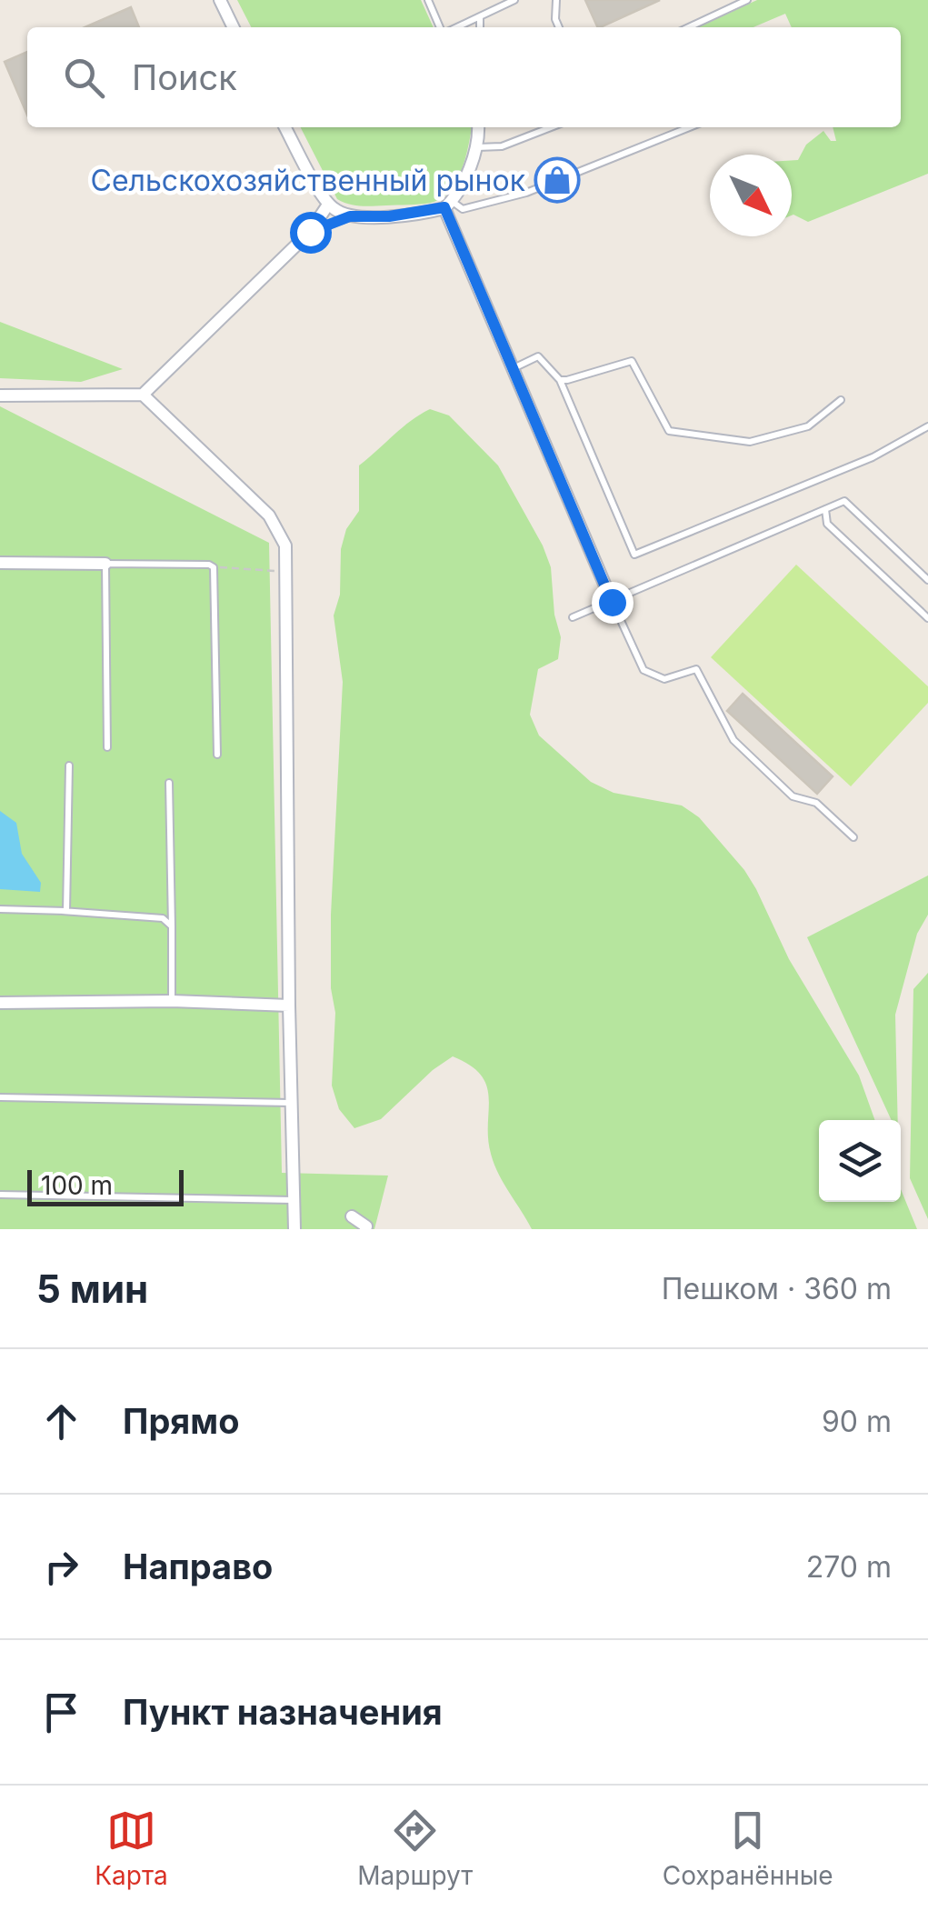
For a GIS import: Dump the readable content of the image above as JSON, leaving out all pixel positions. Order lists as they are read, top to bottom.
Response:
{
  "places": {
    "shop": ["Сельскохозяйственный рынок"]
  },
  "scale_bar": "100 m",
  "north": "bottom right",
  "page": {
    "search": "Поиск",
    "scale": "100 m",
    "heading": ["5 мин", "Пешком · 360 m"],
    "list": [
      ["Прямо", "90 m"],
      ["Направо", "270 m"],
      "Пункт назначения"
    ],
    "nav": ["Карта", "Маршрут", "Сохранённые"]
  }
}
